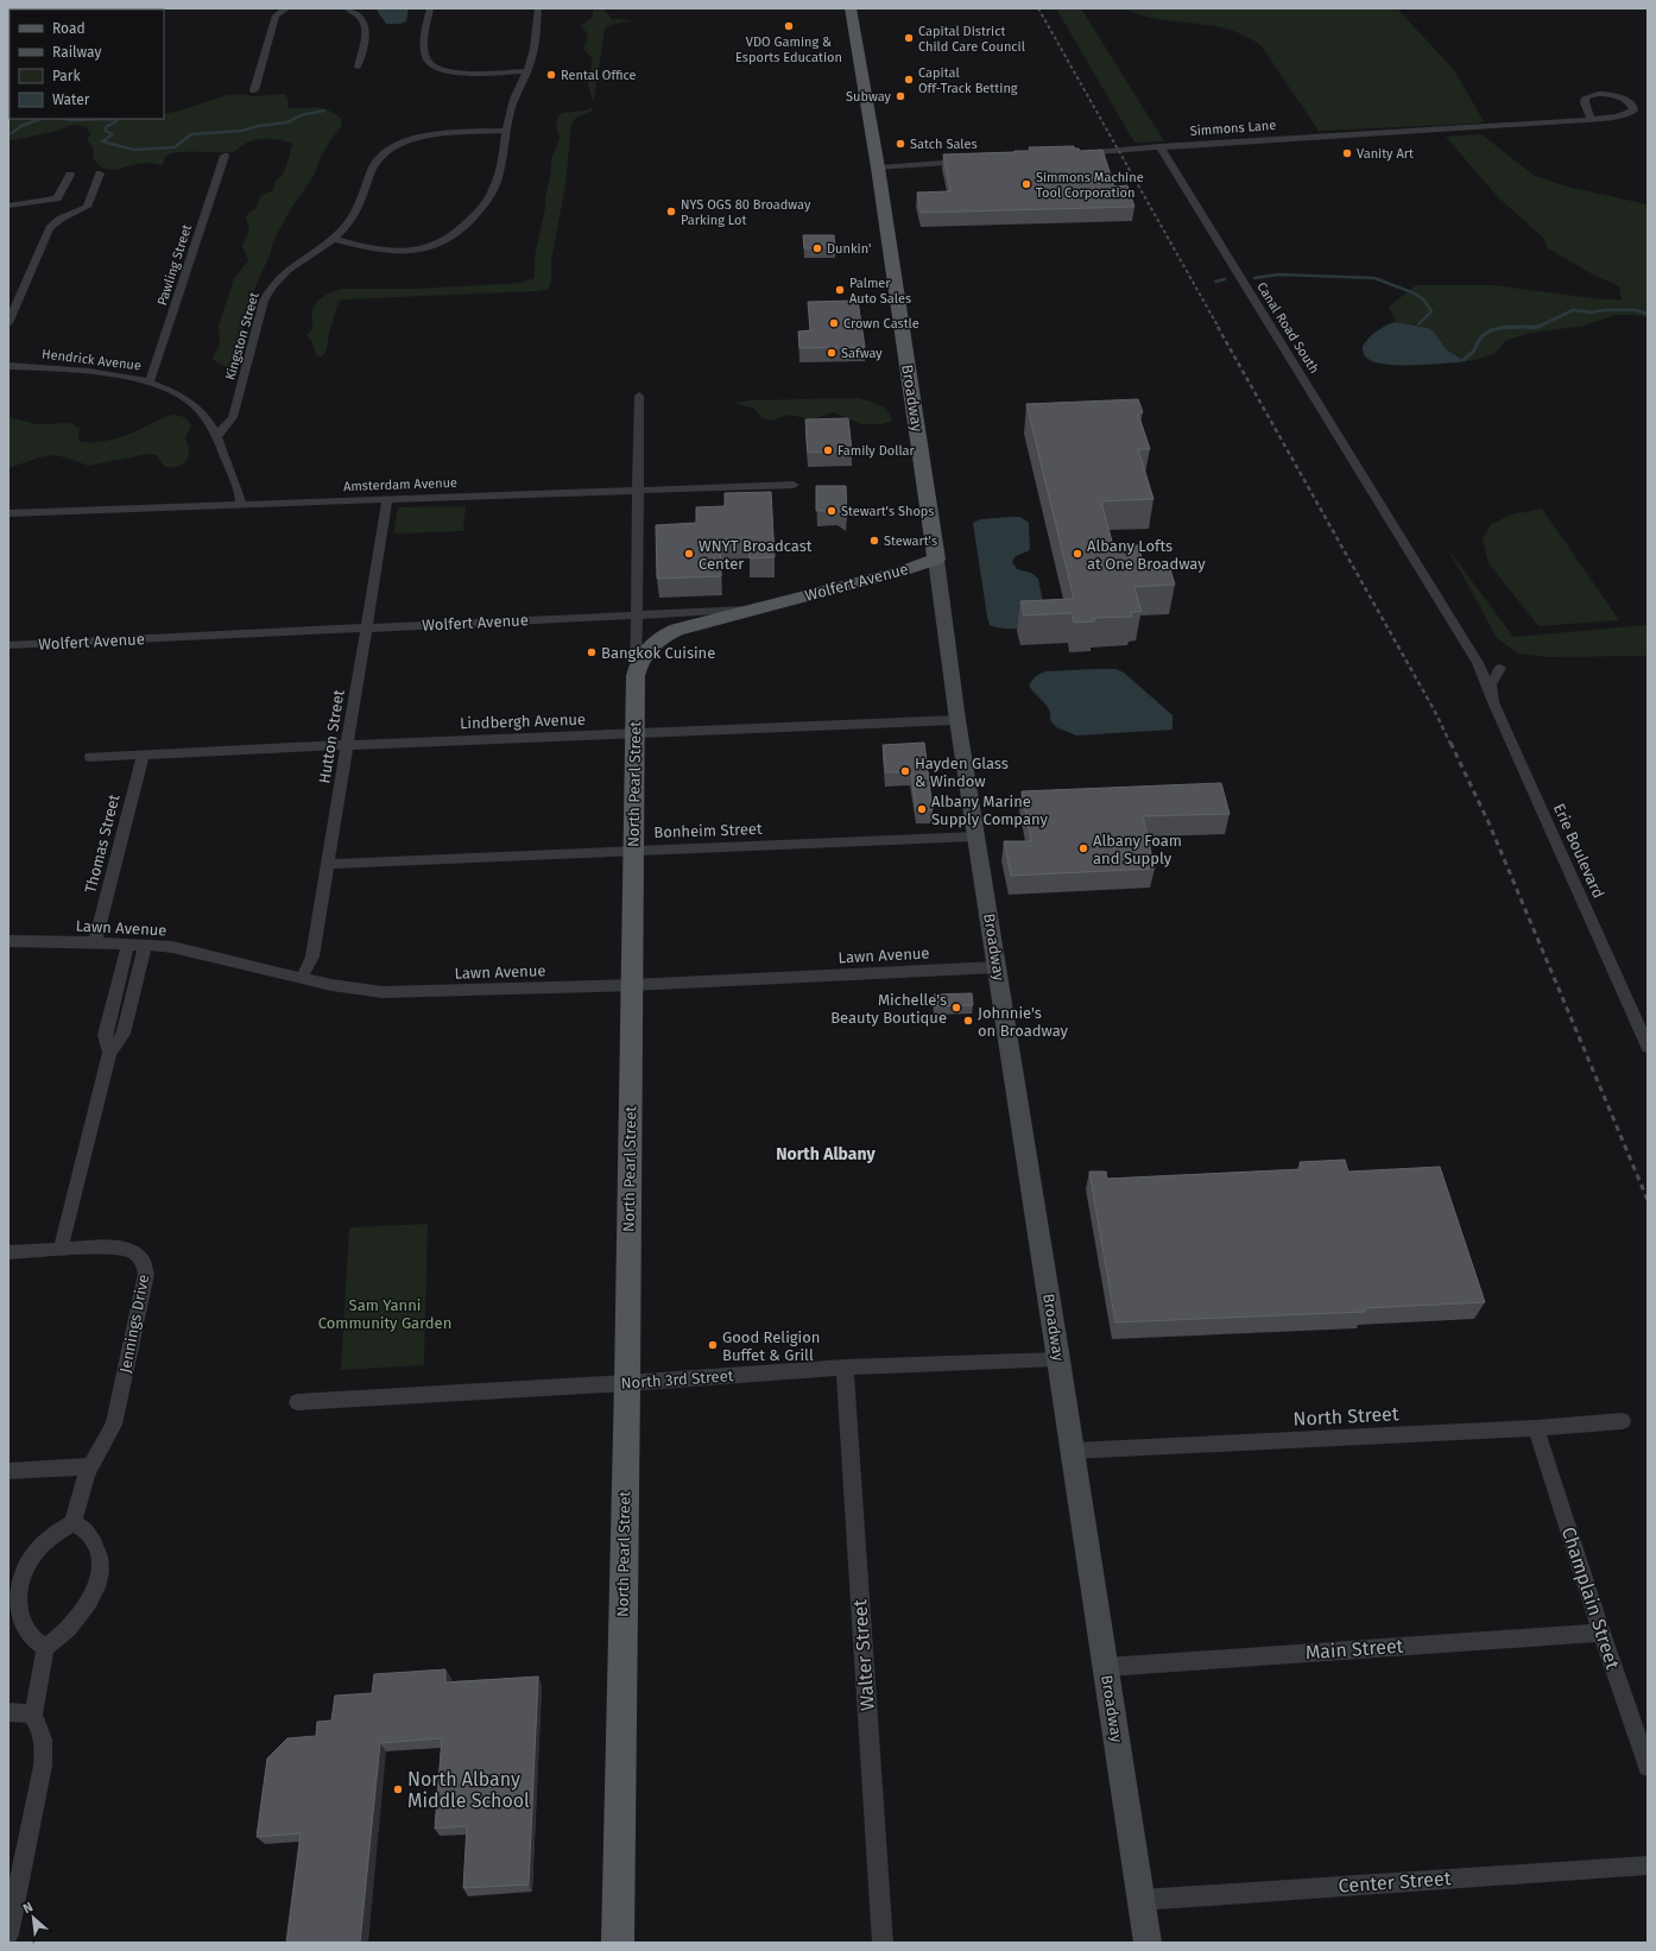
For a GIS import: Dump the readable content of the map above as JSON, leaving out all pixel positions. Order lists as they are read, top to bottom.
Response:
{
  "streets": {
    "main road": ["Broadway", "Wolfert Avenue", "North Pearl Street"],
    "street": [
      "Simmons Lane",
      "Pawling Street",
      "Canal Road South",
      "Kingston Street",
      "Hendrick Avenue",
      "Amsterdam Avenue",
      "Lindbergh Avenue",
      "Hutton Street",
      "Bonheim Street",
      "Thomas Street",
      "Erie Boulevard",
      "Lawn Avenue",
      "Jennings Drive",
      "North 3rd Street",
      "North Street",
      "Champlain Street",
      "Main Street",
      "Walter Street",
      "Center Street"
    ]
  },
  "crossings": [
    ["Simmons Lane", "Canal Road South"],
    ["Pawling Street", "Hendrick Avenue"],
    ["Canal Road South", "Erie Boulevard"],
    ["Kingston Street", "Hendrick Avenue"],
    ["Hendrick Avenue", "Amsterdam Avenue"],
    ["Broadway", "Wolfert Avenue"],
    ["Broadway", "Lindbergh Avenue"],
    ["Broadway", "Bonheim Street"],
    ["Broadway", "Lawn Avenue"],
    ["Broadway", "North 3rd Street"],
    ["Broadway", "North Street"],
    ["Broadway", "Main Street"],
    ["Broadway", "Center Street"],
    ["Amsterdam Avenue", "Hutton Street"],
    ["Amsterdam Avenue", "North Pearl Street"],
    ["Wolfert Avenue", "Hutton Street"],
    ["Wolfert Avenue", "North Pearl Street"],
    ["Lindbergh Avenue", "Hutton Street"],
    ["Lindbergh Avenue", "North Pearl Street"],
    ["Lindbergh Avenue", "Thomas Street"],
    ["Hutton Street", "Bonheim Street"],
    ["Hutton Street", "Lawn Avenue"],
    ["North Pearl Street", "Bonheim Street"],
    ["North Pearl Street", "Lawn Avenue"],
    ["North Pearl Street", "North 3rd Street"],
    ["Thomas Street", "Lawn Avenue"],
    ["North 3rd Street", "Walter Street"],
    ["North Street", "Champlain Street"],
    ["Champlain Street", "Main Street"]
  ],
  "districts": ["North Albany"],
  "parks": ["Sam Yanni Community Garden"],
  "places": [
    "VDO Gaming & Esports Education",
    "Capital District Child Care Council",
    "Rental Office",
    "Capital Off-Track Betting",
    "Subway",
    "Satch Sales",
    "Vanity Art",
    "Simmons Machine Tool Corporation",
    "NYS OGS 80 Broadway Parking Lot",
    "Dunkin'",
    "Palmer Auto Sales",
    "Crown Castle",
    "Safway",
    "Family Dollar",
    "Stewart's Shops",
    "Stewart's",
    "WNYT Broadcast Center",
    "Albany Lofts at One Broadway",
    "Bangkok Cuisine",
    "Hayden Glass & Window",
    "Albany Marine Supply Company",
    "Albany Foam and Supply",
    "Michelle's Beauty Boutique",
    "Johnnie's on Broadway",
    "Good Religion Buffet & Grill",
    "North Albany Middle School"
  ],
  "legend": [
    "Road",
    "Railway",
    "Park",
    "Water"
  ],
  "north": "top left"
}
